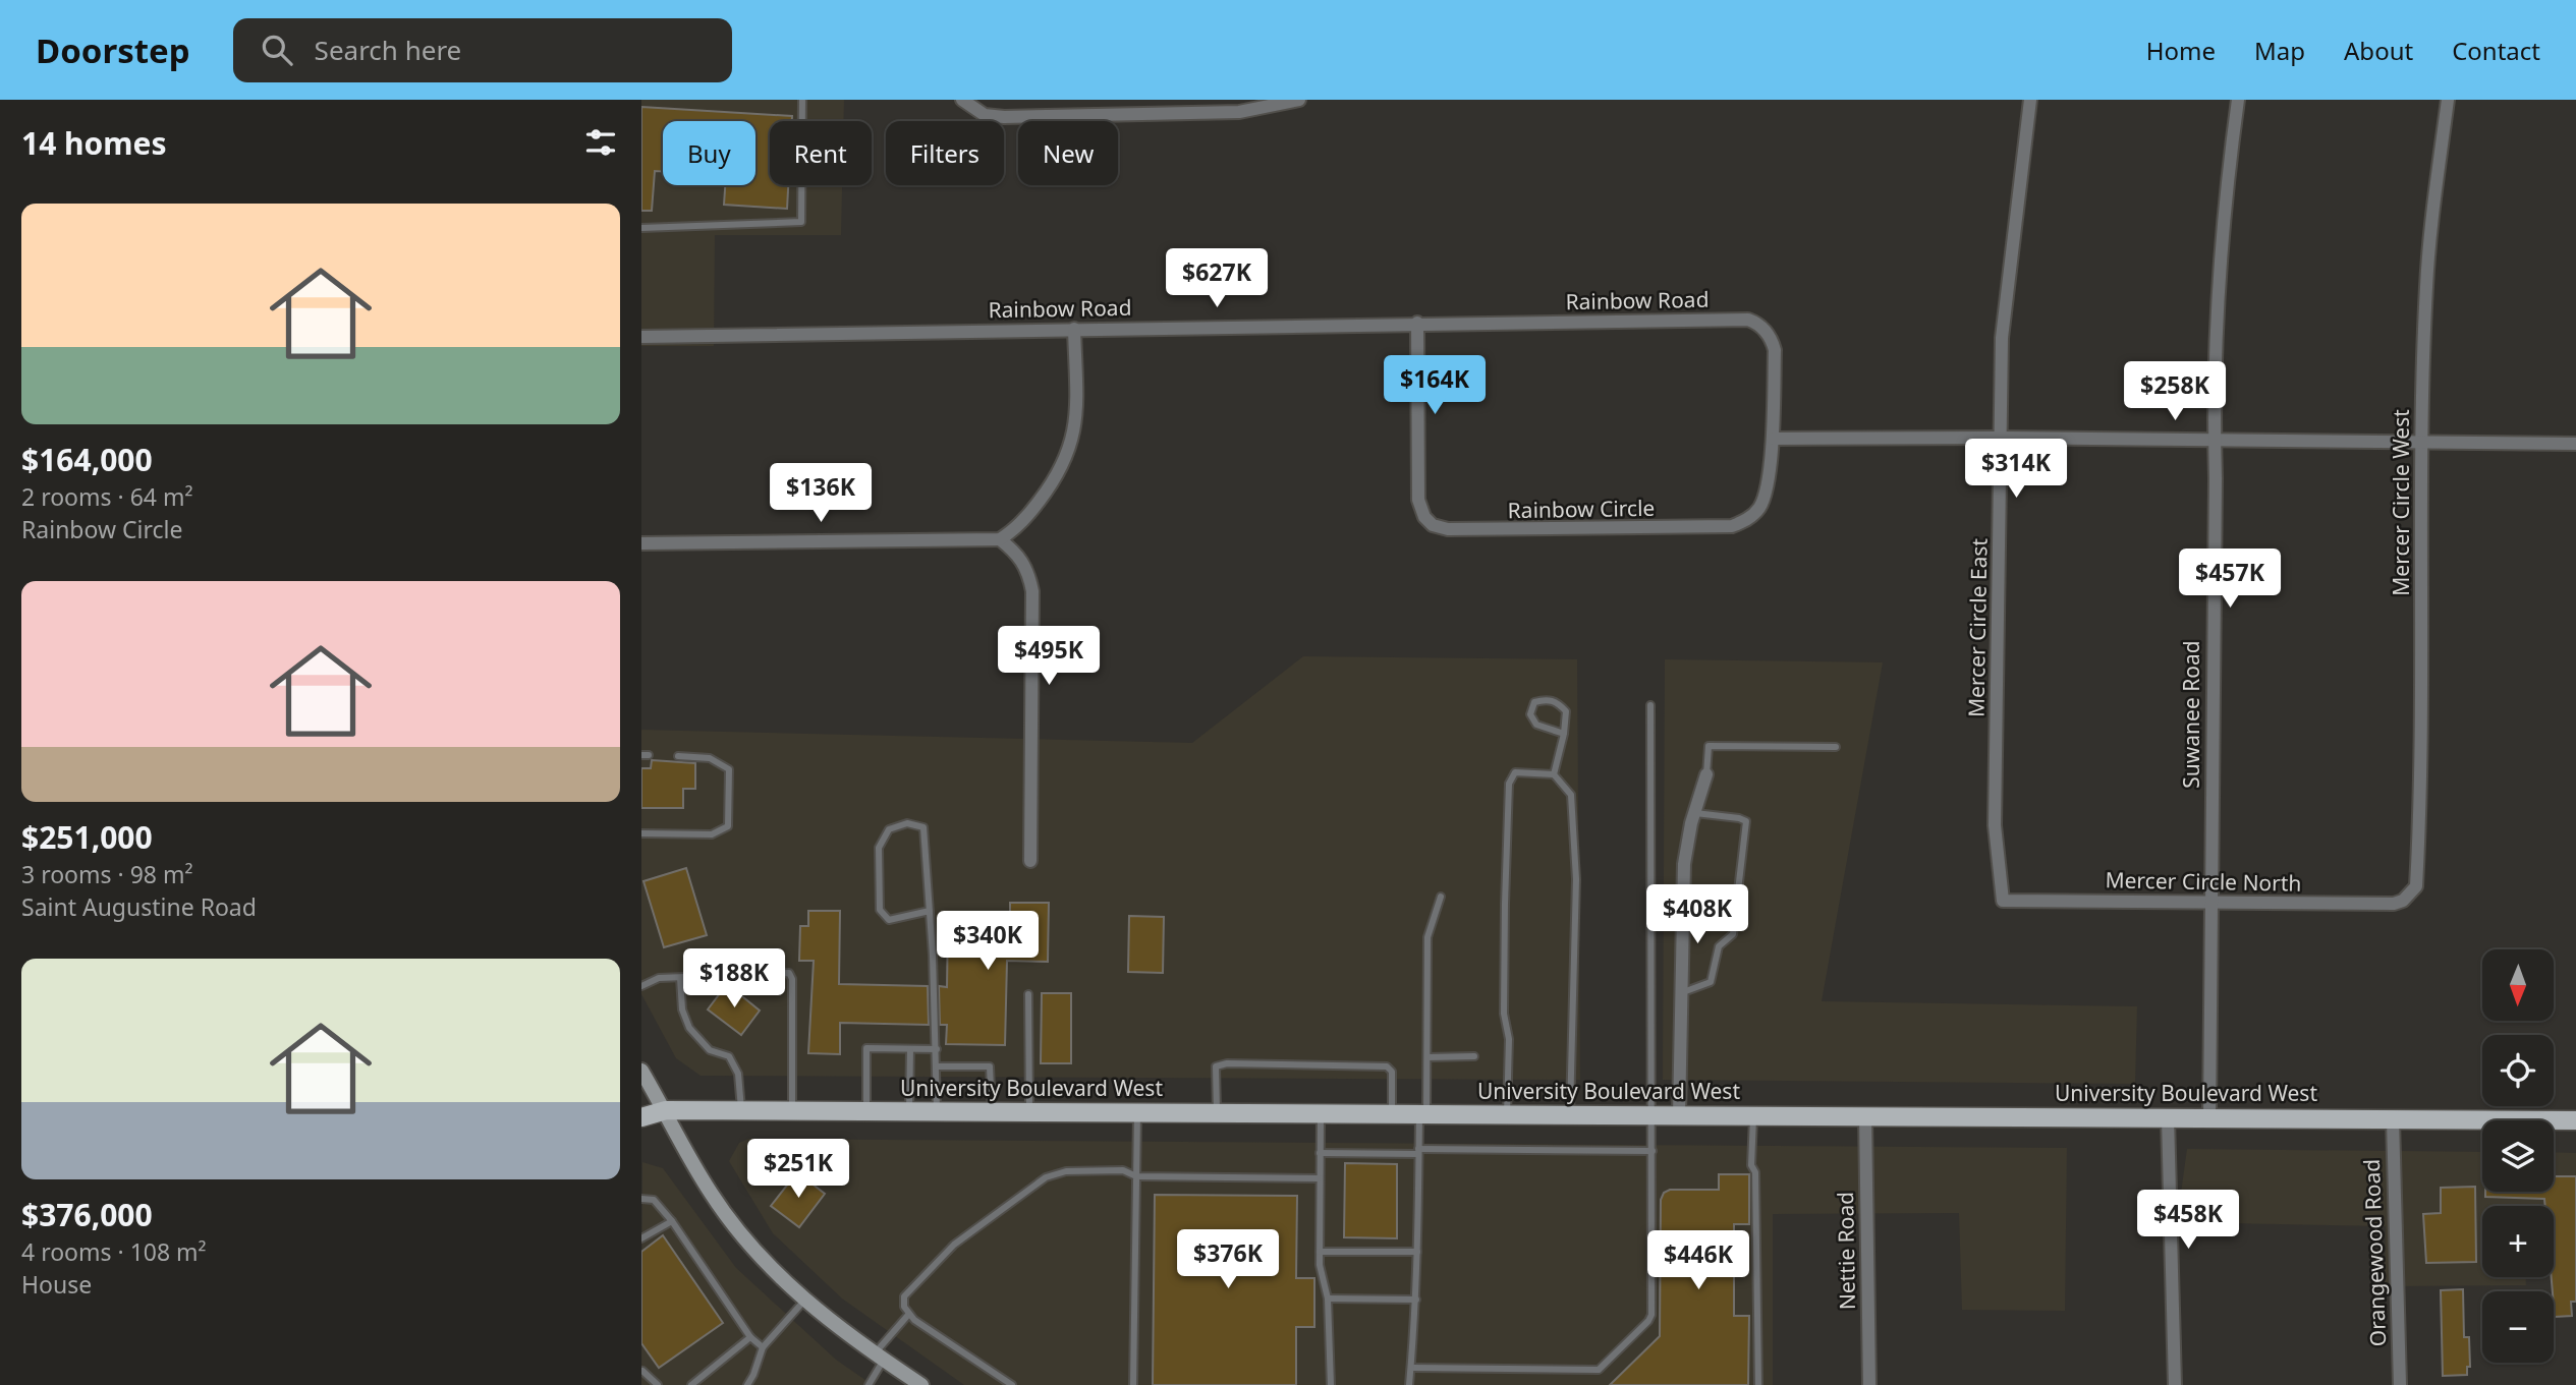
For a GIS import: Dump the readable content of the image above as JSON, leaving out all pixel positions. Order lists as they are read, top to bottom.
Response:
{
  "streets": {
    "main road": ["University Boulevard West"],
    "street": [
      "Rainbow Road",
      "Mercer Circle West",
      "Rainbow Circle",
      "Mercer Circle East",
      "Suwanee Road",
      "Mercer Circle North",
      "Nettie Road",
      "Orangewood Road"
    ]
  },
  "crossings": [
    ["Rainbow Road", "Rainbow Circle"],
    ["Mercer Circle West", "Mercer Circle North"],
    ["Mercer Circle East", "Mercer Circle North"],
    ["Suwanee Road", "Mercer Circle North"],
    ["Suwanee Road", "University Boulevard West"],
    ["University Boulevard West", "Nettie Road"],
    ["University Boulevard West", "Orangewood Road"]
  ],
  "north": "bottom",
  "page": {
    "header": "Doorstep",
    "search": "Search here",
    "nav": [
      "Home",
      "Map",
      "About",
      "Contact"
    ],
    "heading": "14 homes",
    "chip": [
      "Buy",
      "Rent",
      "Filters",
      "New"
    ],
    "list": [
      {
        "name": "$164,000",
        "note": "2 rooms · 64 m² · Rainbow Circle"
      },
      {
        "name": "$251,000",
        "note": "3 rooms · 98 m² · Saint Augustine Road"
      },
      {
        "name": "$376,000",
        "note": "4 rooms · 108 m² · House"
      }
    ],
    "price": [
      "$627K",
      "$164K",
      "$258K",
      "$314K",
      "$136K",
      "$457K",
      "$495K",
      "$408K",
      "$340K",
      "$188K",
      "$251K",
      "$458K",
      "$376K",
      "$446K"
    ],
    "map_buttons": ["+", "−"]
  }
}
